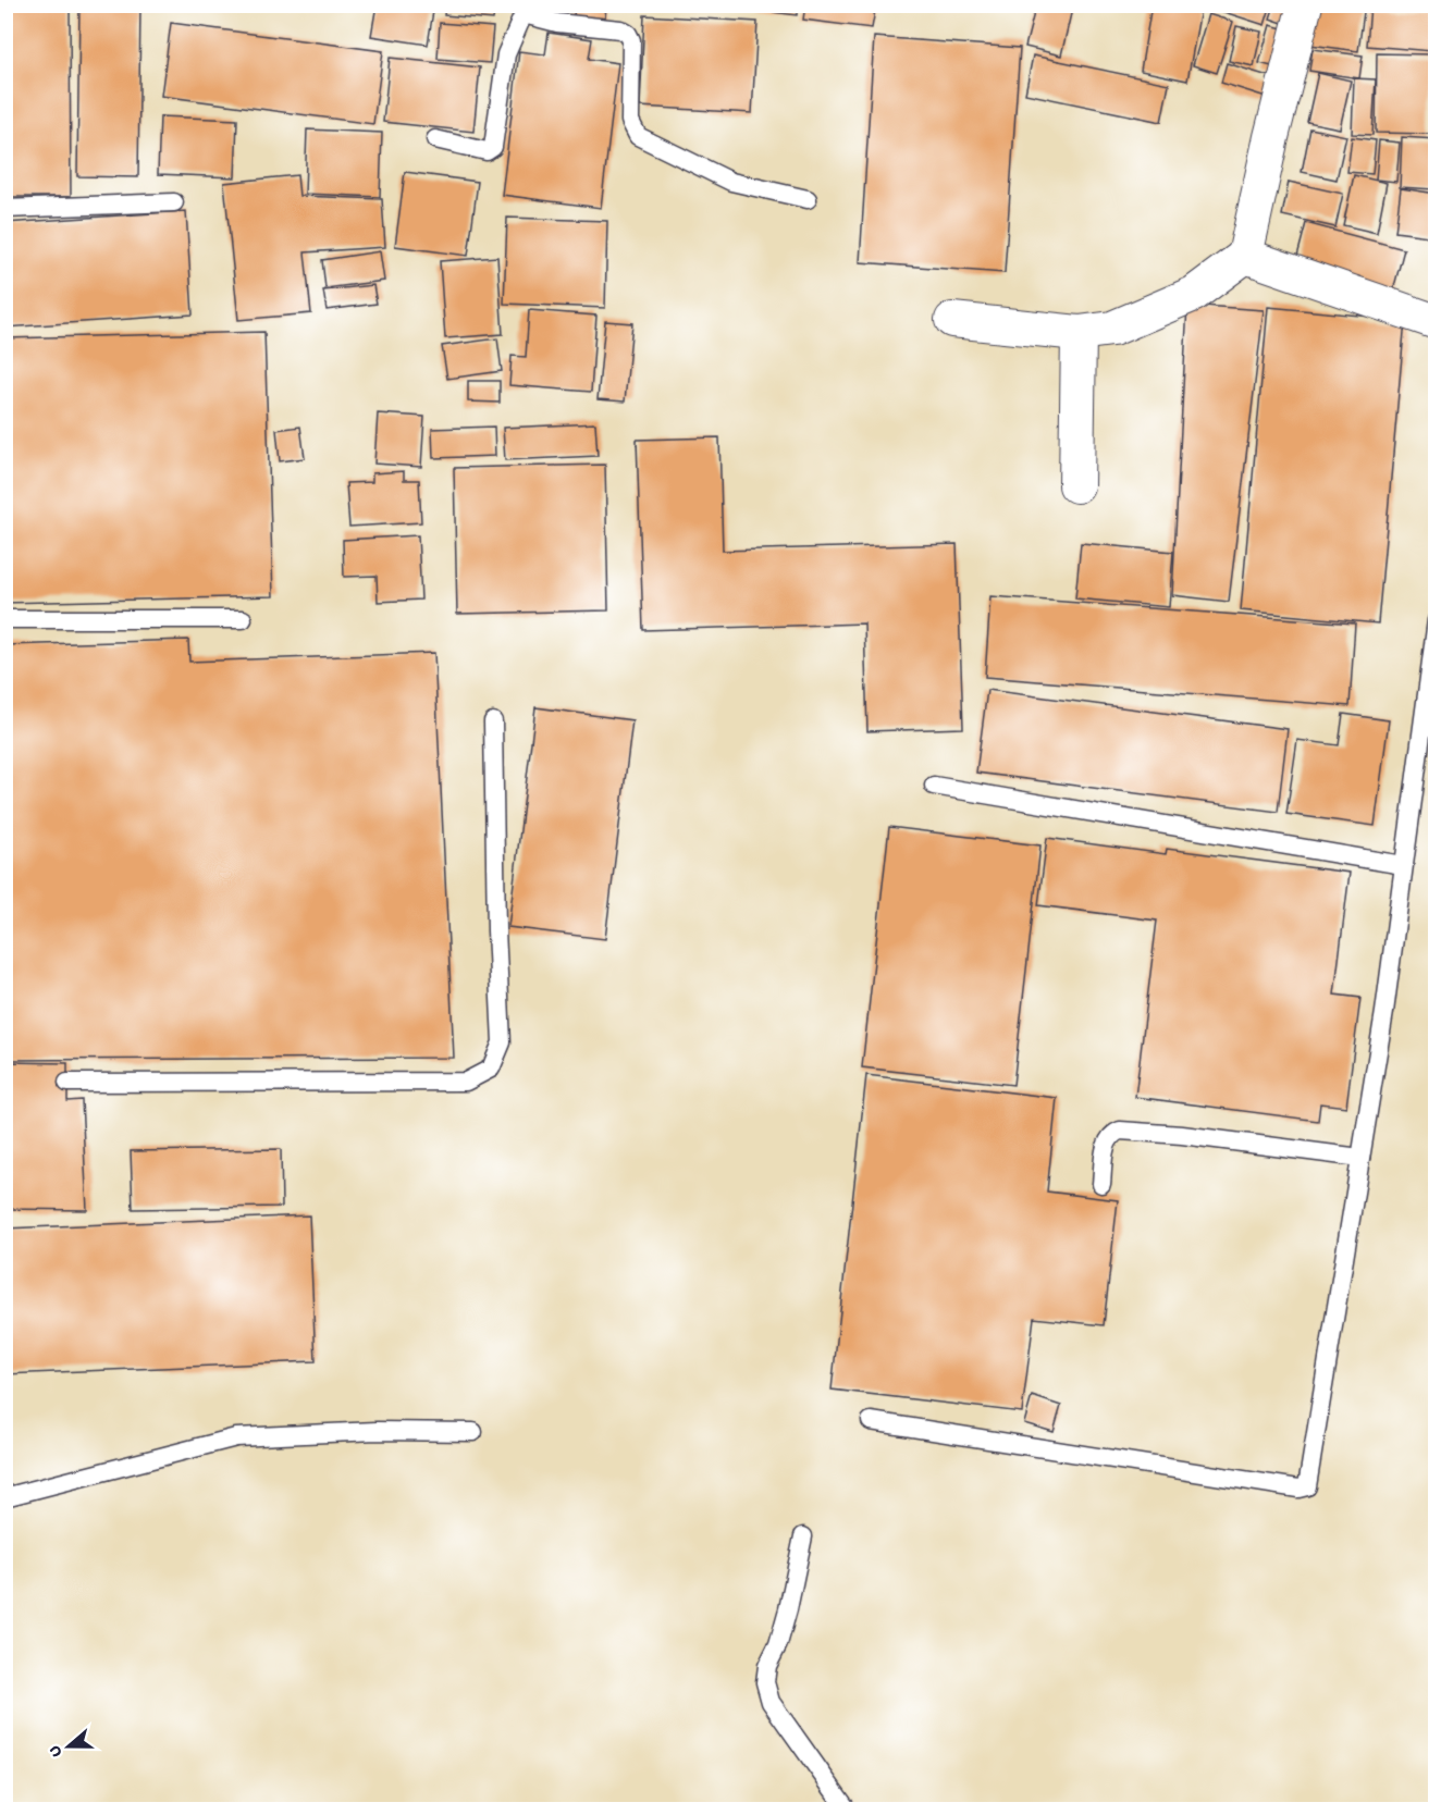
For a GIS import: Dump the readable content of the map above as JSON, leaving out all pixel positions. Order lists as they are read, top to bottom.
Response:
{
  "north": "left"
}
